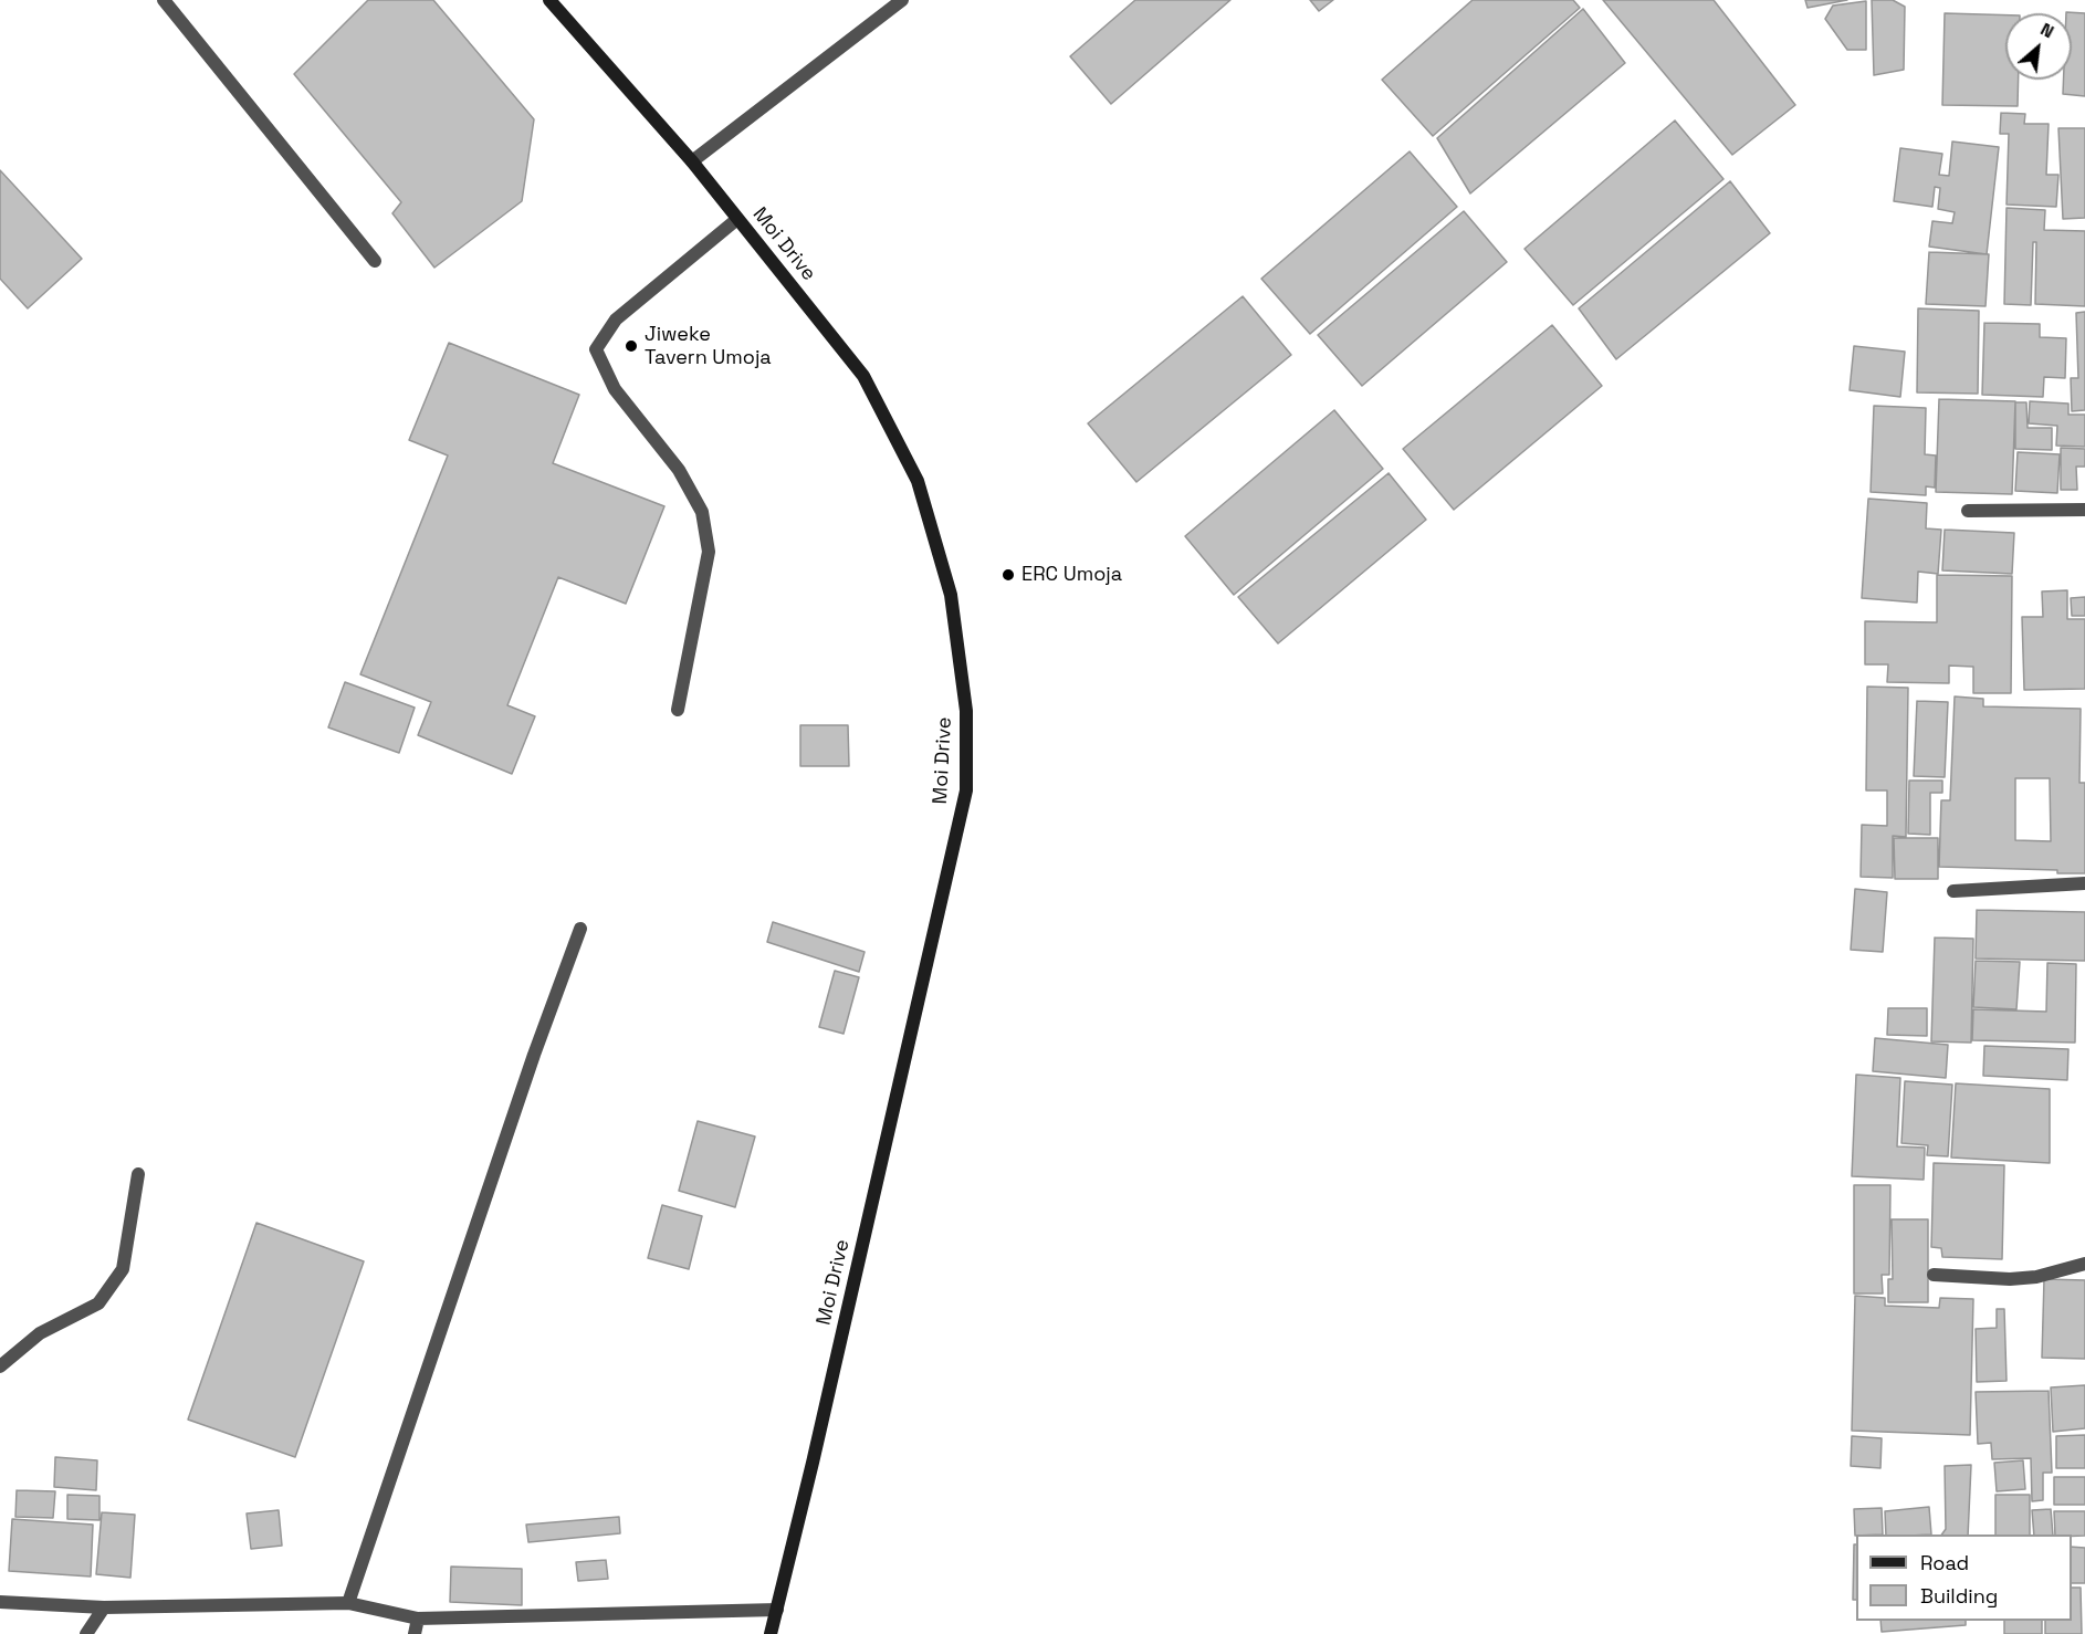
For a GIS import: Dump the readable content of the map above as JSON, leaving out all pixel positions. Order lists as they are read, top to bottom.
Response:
{
  "streets": {
    "street": ["Moi Drive"]
  },
  "places": ["Jiweke Tavern Umoja", "ERC Umoja"],
  "legend": ["Road", "Building"],
  "north": "top right"
}
